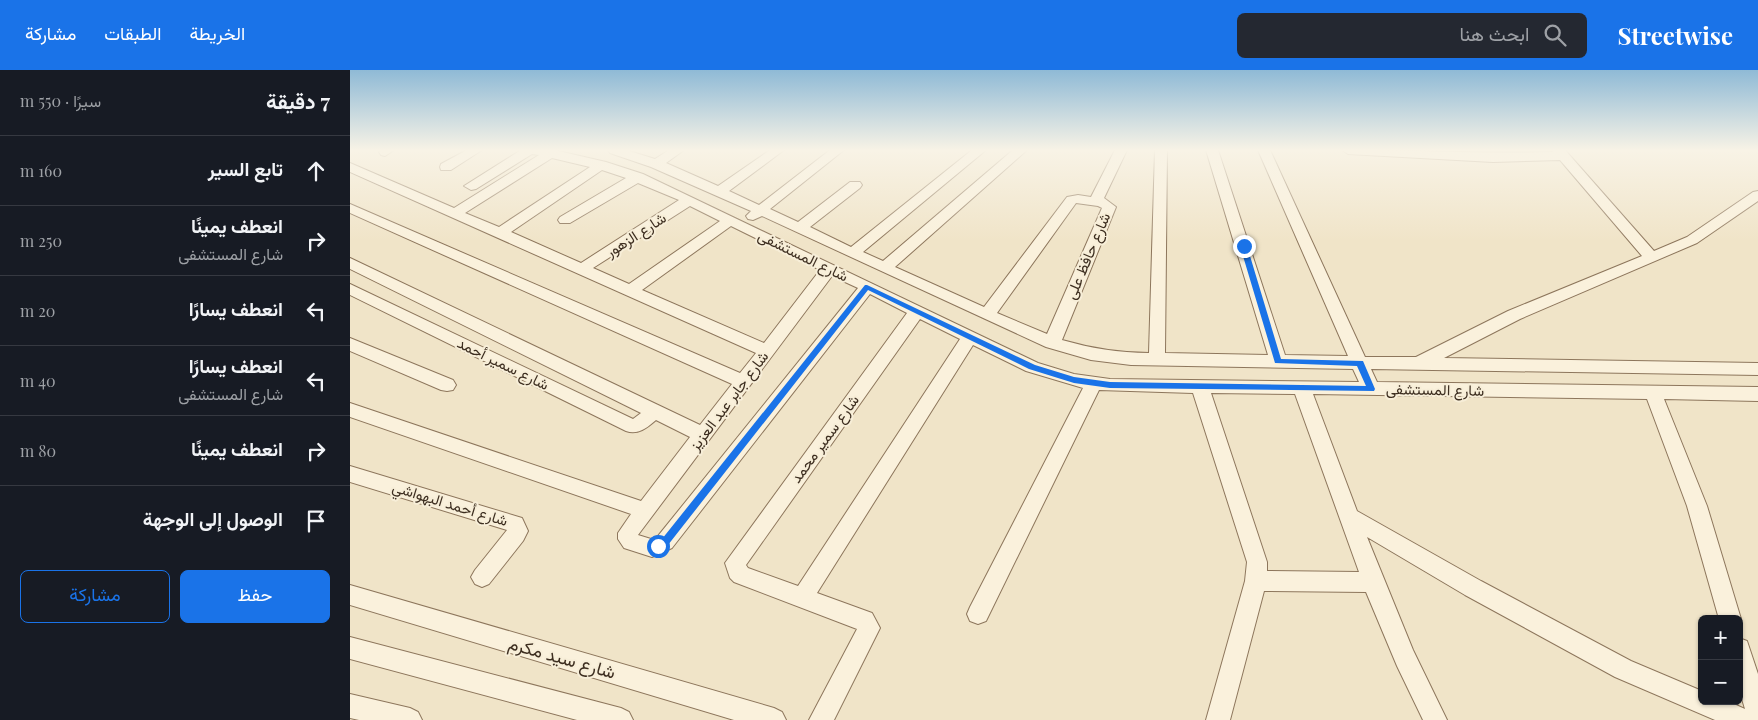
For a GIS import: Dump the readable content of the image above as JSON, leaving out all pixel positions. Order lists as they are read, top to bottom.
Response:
{
  "streets": {
    "street": [
      "شارع الزهور",
      "شارع المستشفى",
      "شارع حافظ على",
      "شارع سمير أحمد",
      "شارع جابر عبد العزيز",
      "شارع سمير محمد",
      "شارع أحمد البهواشي",
      "شارع سيد مكرم"
    ]
  },
  "crossings": [
    ["شارع الزهور", "شارع المستشفى"],
    ["شارع المستشفى", "شارع حافظ على"],
    ["شارع المستشفى", "شارع جابر عبد العزيز"],
    ["شارع المستشفى", "شارع سمير محمد"]
  ],
  "page": {
    "header": "Streetwise",
    "search": "ابحث هنا",
    "nav": ["الخريطة", "الطبقات", "مشاركة"],
    "heading": ["7 دقيقة", "سيرًا · 550 m"],
    "list": [
      ["تابع السير", "160 m"],
      ["انعطف يمينًا", "شارع المستشفى", "250 m"],
      ["انعطف يسارًا", "20 m"],
      ["انعطف يسارًا", "شارع المستشفى", "40 m"],
      ["انعطف يمينًا", "80 m"],
      "الوصول إلى الوجهة"
    ],
    "buttons": ["حفظ", "مشاركة"],
    "map_buttons": ["+", "−"]
  }
}
